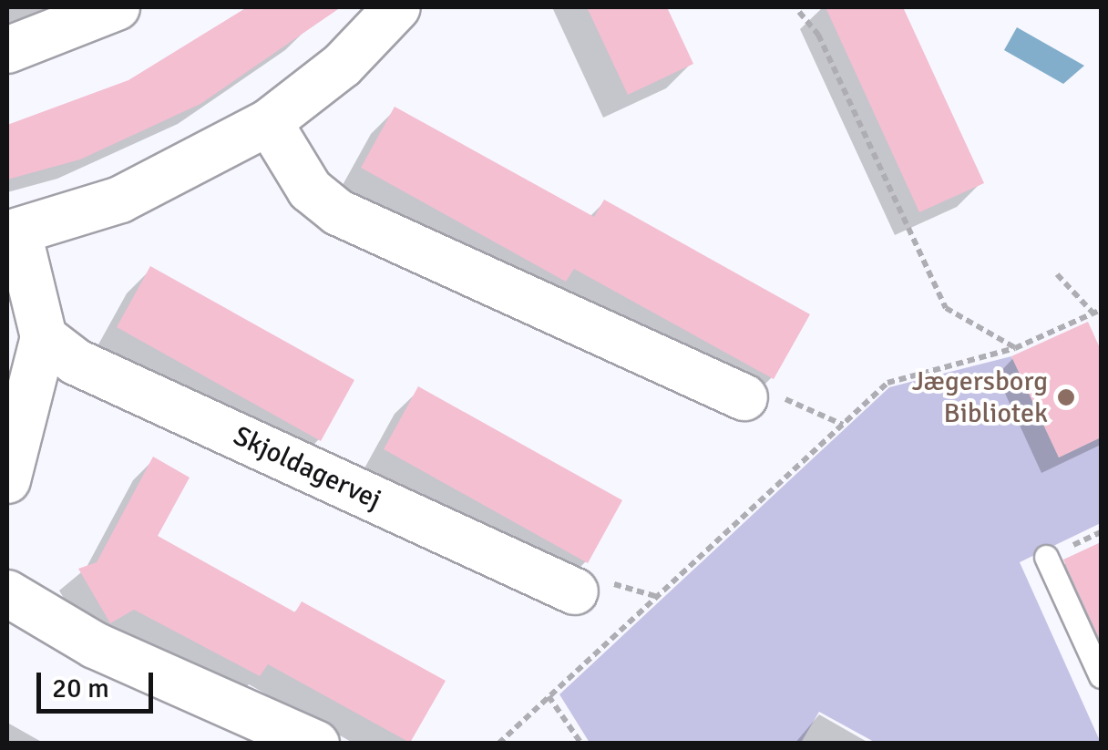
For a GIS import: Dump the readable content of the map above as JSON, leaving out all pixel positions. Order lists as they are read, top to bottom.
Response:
{
  "streets": {
    "street": ["Skjoldagervej"]
  },
  "places": ["Jægersborg Bibliotek"],
  "scale_bar": "20 m"
}
